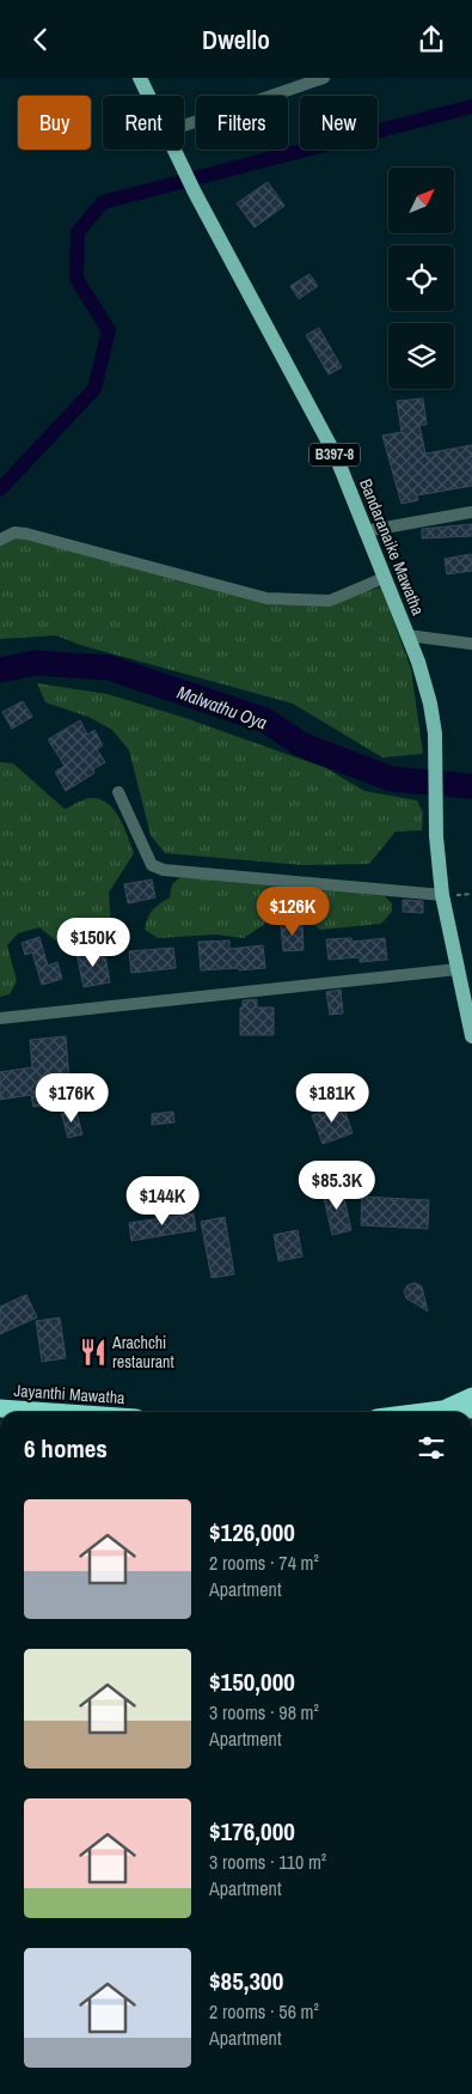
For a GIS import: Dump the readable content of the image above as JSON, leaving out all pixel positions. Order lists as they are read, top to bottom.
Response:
{
  "streets": {
    "main road": ["B397-8", "Bandaranaike Mawatha"]
  },
  "water": ["Malwathu Oya"],
  "places": {
    "restaurant": ["Arachchi restaurant"]
  },
  "north": "top right",
  "page": {
    "header": "Dwello",
    "chip": [
      "Buy",
      "Rent",
      "Filters",
      "New"
    ],
    "price": [
      "$126K",
      "$150K",
      "$176K",
      "$181K",
      "$85.3K",
      "$144K"
    ],
    "heading": "6 homes",
    "list": [
      {
        "name": "$126,000",
        "note": "2 rooms · 74 m² · Apartment"
      },
      {
        "name": "$150,000",
        "note": "3 rooms · 98 m² · Apartment"
      },
      {
        "name": "$176,000",
        "note": "3 rooms · 110 m² · Apartment"
      },
      {
        "name": "$85,300",
        "note": "2 rooms · 56 m² · Apartment"
      }
    ]
  }
}
